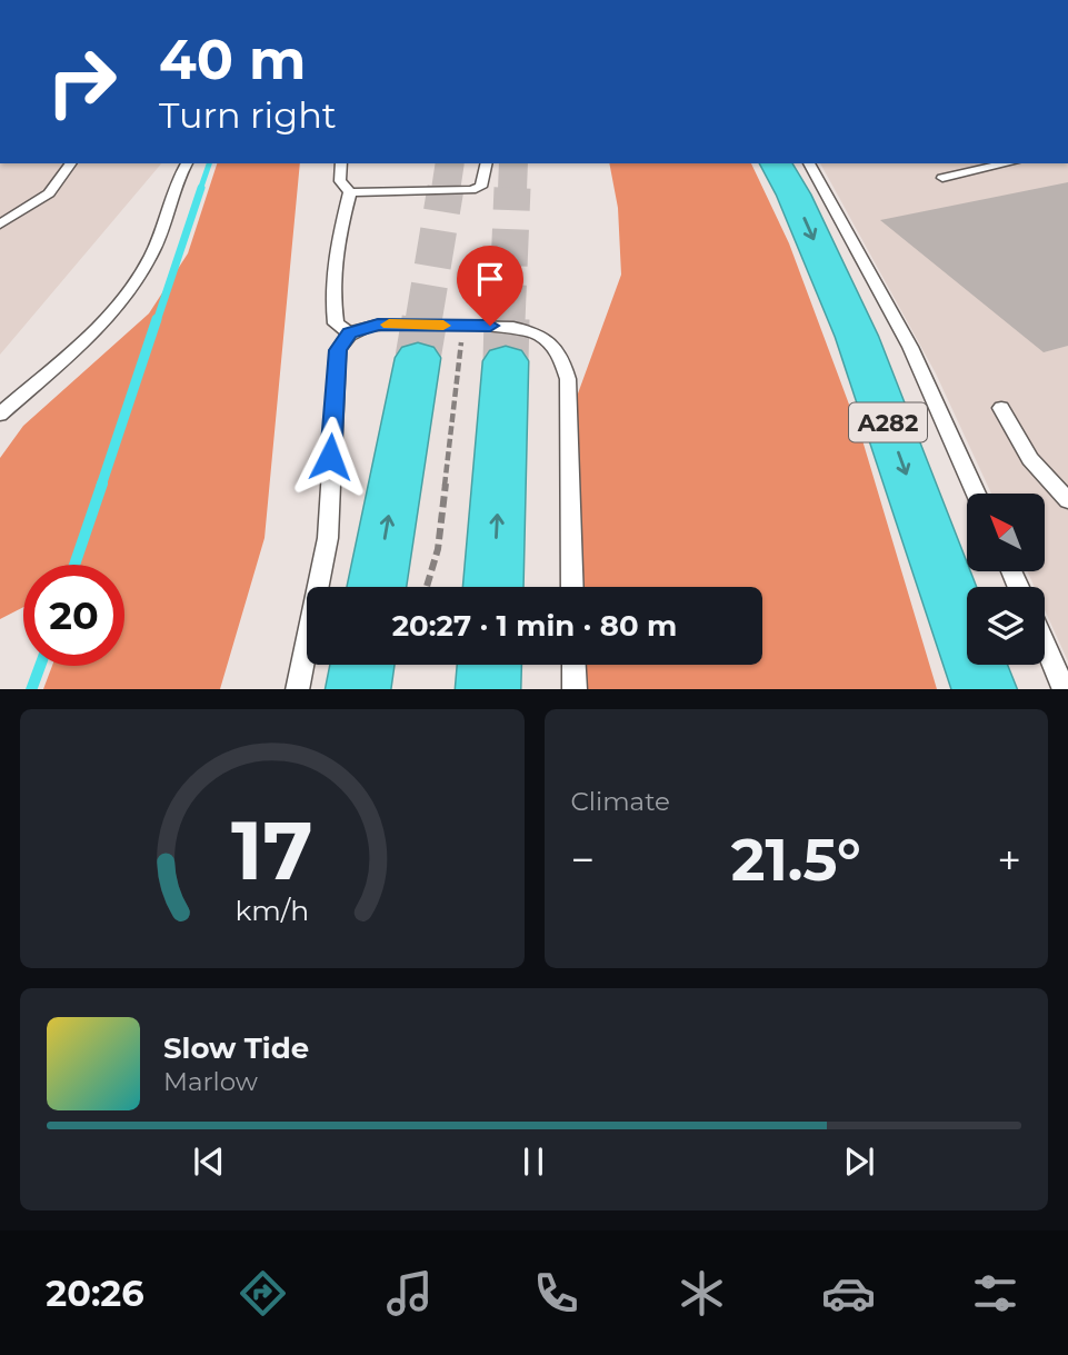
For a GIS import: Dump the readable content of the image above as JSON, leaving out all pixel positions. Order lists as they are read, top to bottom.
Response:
{
  "streets": {
    "highway": ["A282"]
  },
  "north": "top left",
  "page": {
    "turn": ["40 m", "Turn right"],
    "limit": "20",
    "trip": "20:27 · 1 min · 80 m",
    "tile": "Climate",
    "heat": ["−", "21.5°", "+"],
    "song": ["Slow Tide", "Marlow"],
    "tabs": "20:26",
    "gauge": ["17", "km/h"]
  }
}
